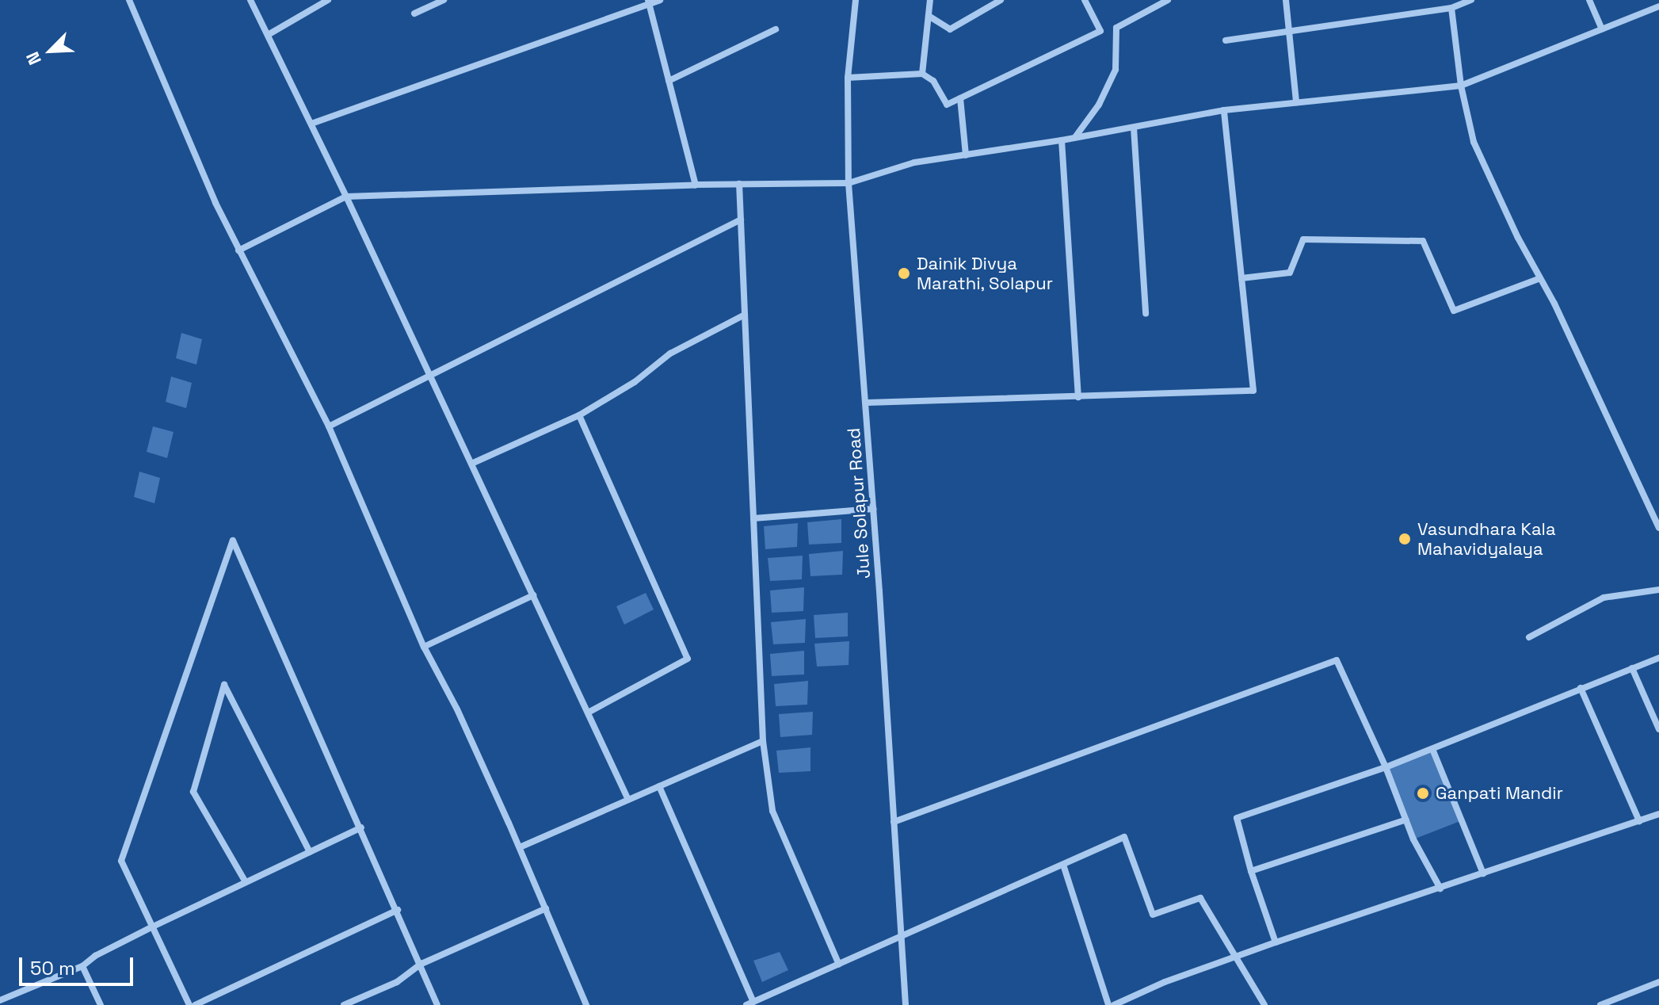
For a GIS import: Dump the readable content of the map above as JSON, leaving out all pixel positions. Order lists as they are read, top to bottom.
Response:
{
  "streets": {
    "street": ["Jule Solapur Road"]
  },
  "places": ["Dainik Divya Marathi, Solapur", "Vasundhara Kala Mahavidyalaya", "Ganpati Mandir"],
  "scale_bar": "50 m",
  "north": "bottom left"
}
